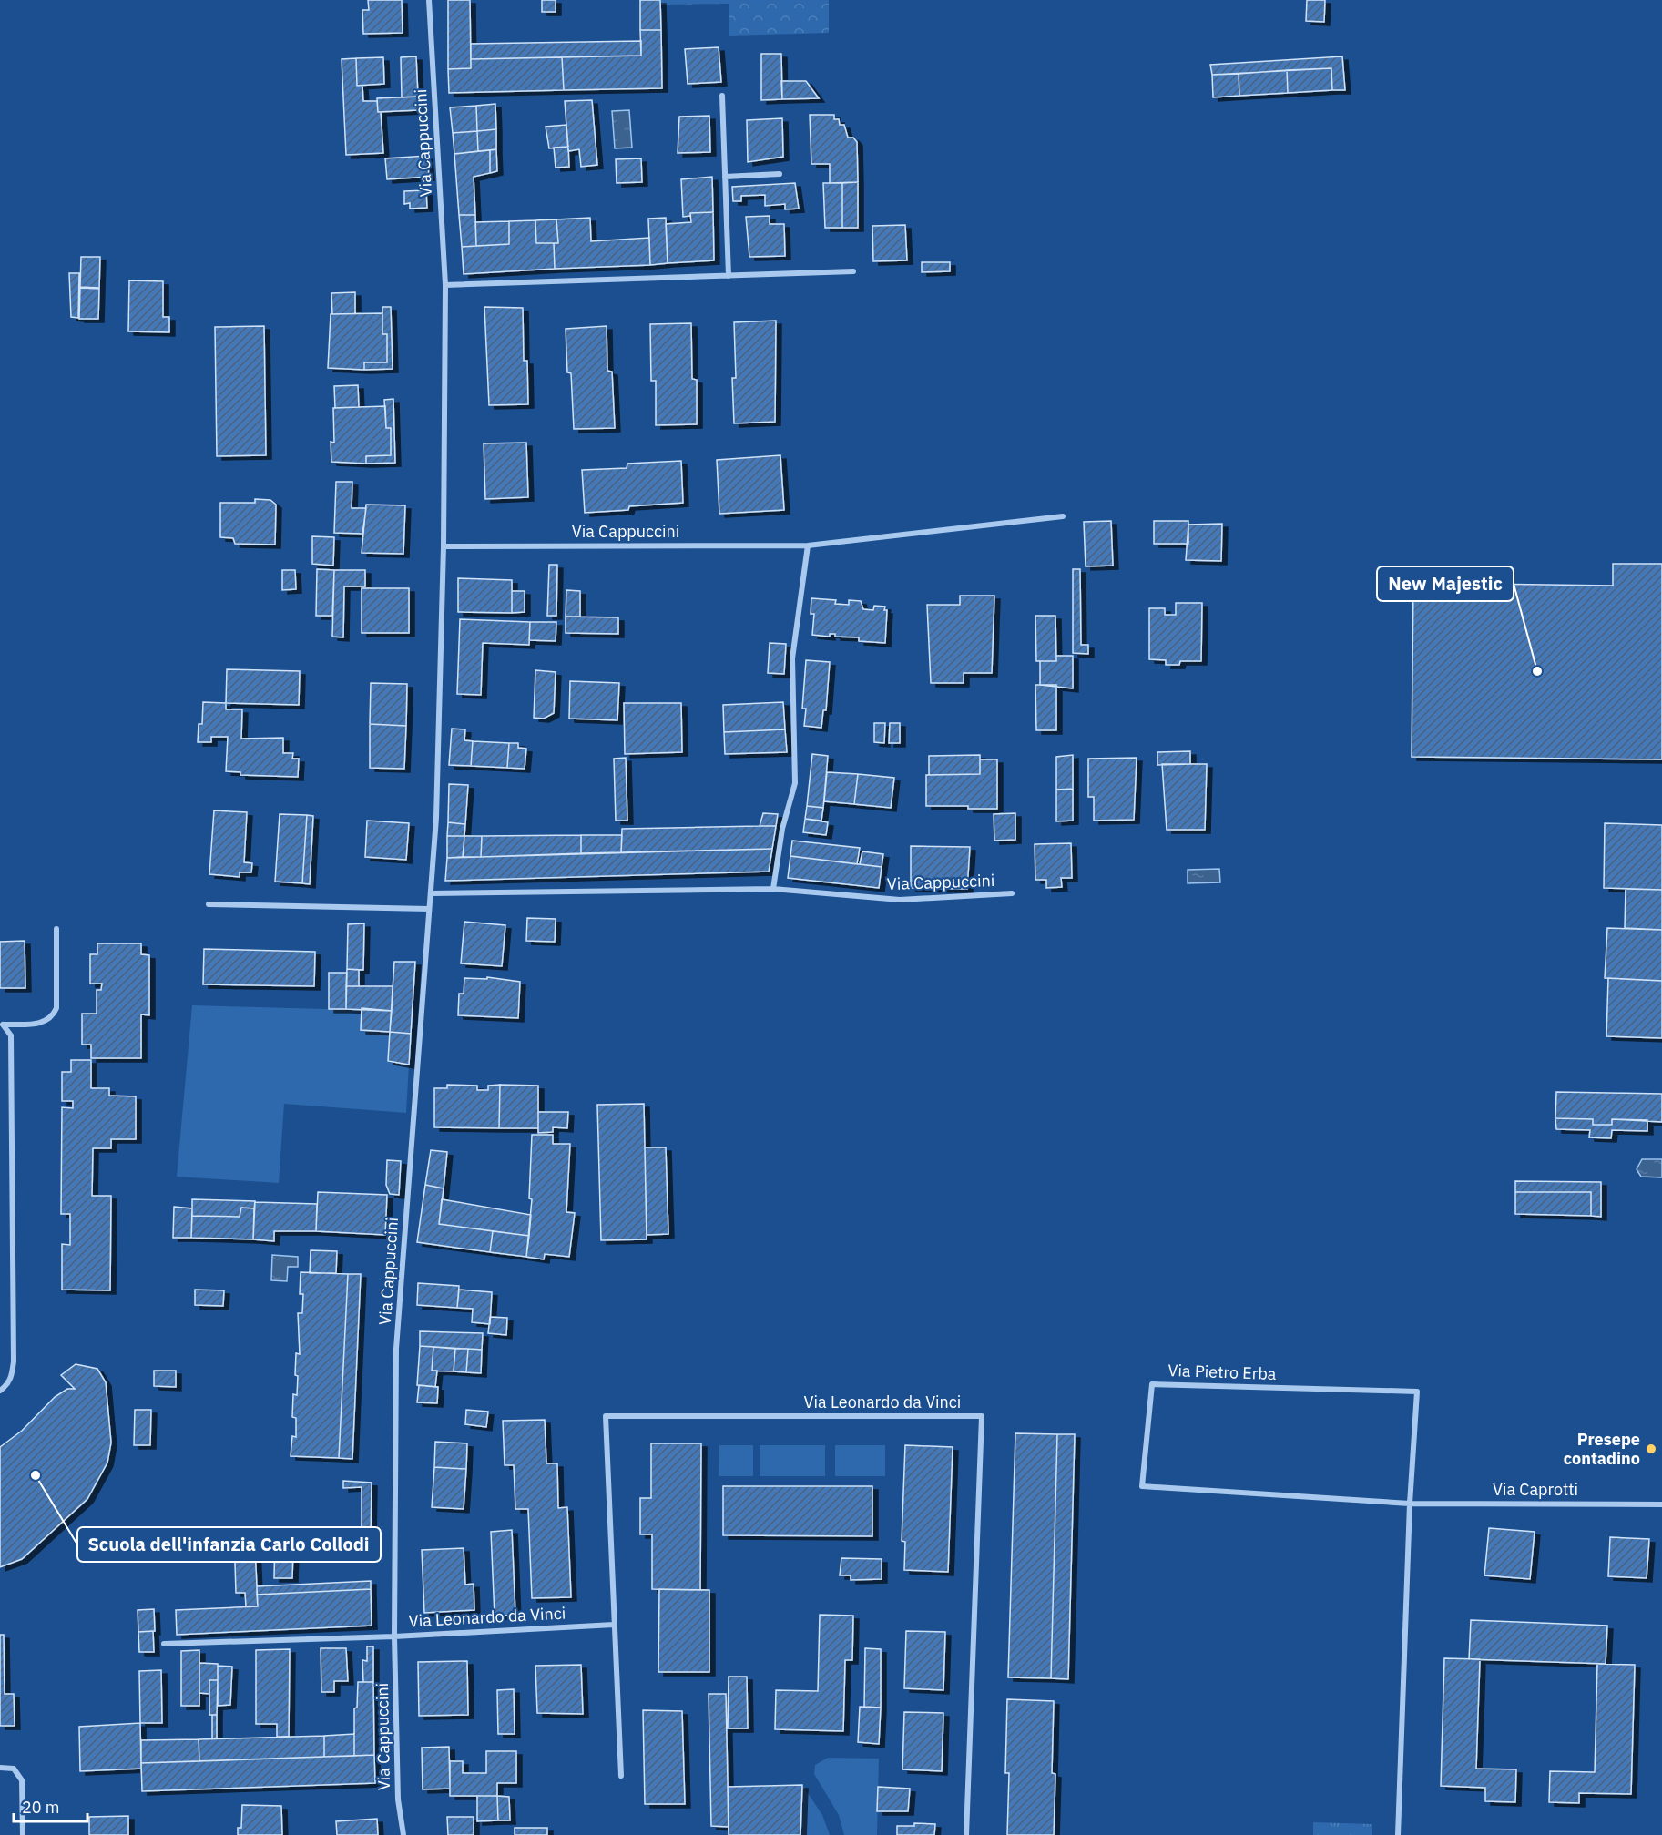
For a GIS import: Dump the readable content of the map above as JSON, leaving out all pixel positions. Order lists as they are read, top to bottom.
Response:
{
  "streets": {
    "street": [
      "Via Cappuccini",
      "Via Pietro Erba",
      "Via Leonardo da Vinci",
      "Via Caprotti"
    ]
  },
  "crossings": [
    ["Via Cappuccini", "Via Leonardo da Vinci"],
    ["Via Pietro Erba", "Via Caprotti"]
  ],
  "places": ["New Majestic", "Presepe contadino", "Scuola dell'infanzia Carlo Collodi"],
  "scale_bar": "20 m"
}
